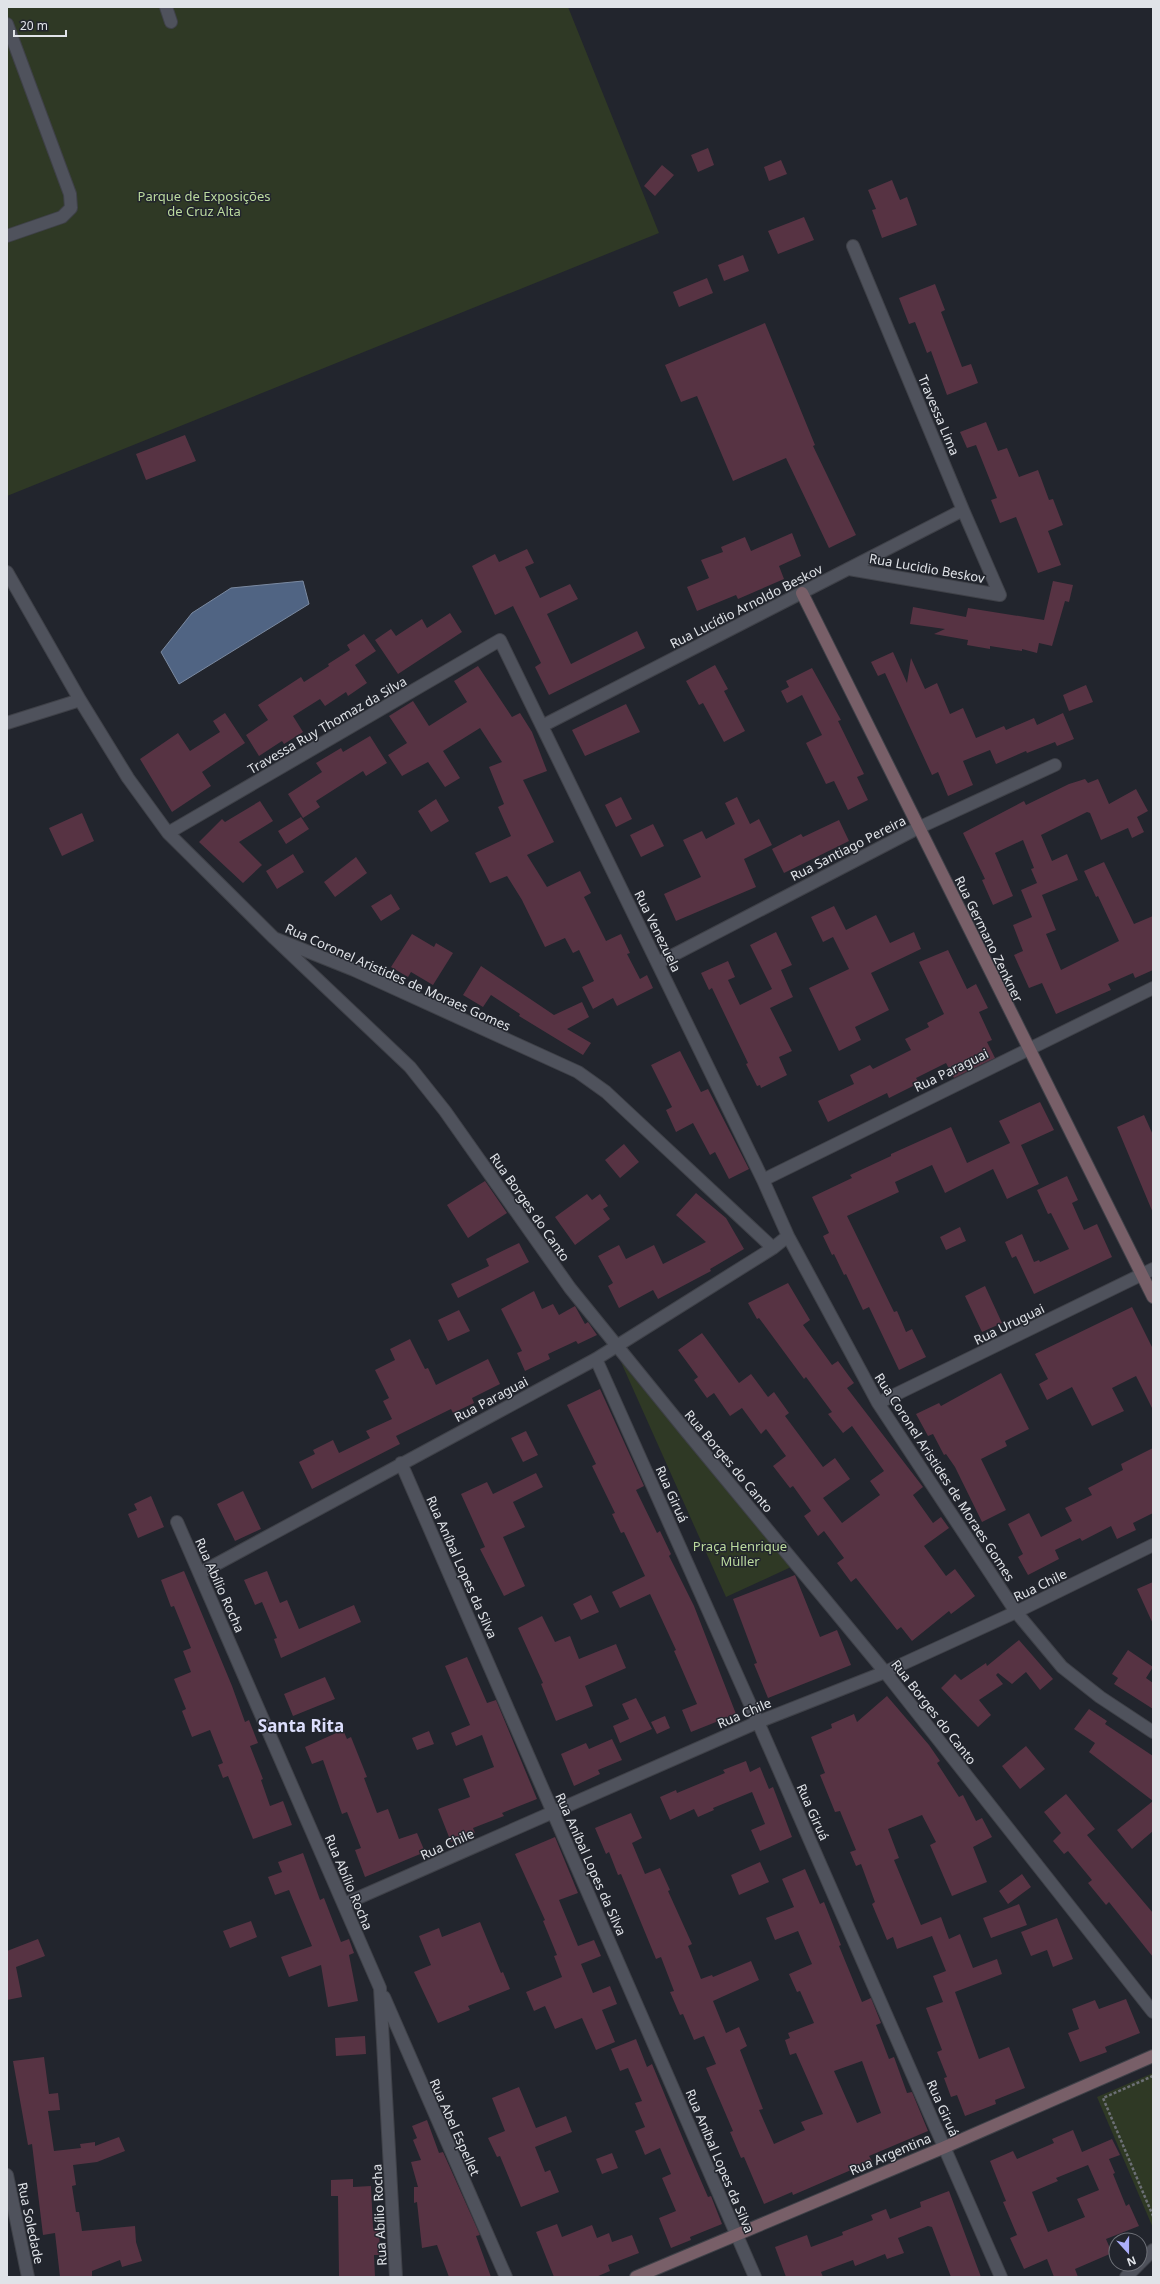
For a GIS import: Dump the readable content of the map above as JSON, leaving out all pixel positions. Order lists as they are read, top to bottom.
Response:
{
  "streets": {
    "street": [
      "Travessa Lima",
      "Rua Lucidio Beskov",
      "Rua Lucídio Arnoldo Beskov",
      "Travessa Ruy Thomaz da Silva",
      "Rua Santiago Pereira",
      "Rua Venezuela",
      "Rua Germano Zenkner",
      "Rua Coronel Aristides de Moraes Gomes",
      "Rua Paraguai",
      "Rua Borges do Canto",
      "Rua Uruguai",
      "Rua Giruá",
      "Rua Aníbal Lopes da Silva",
      "Rua Abílio Rocha",
      "Rua Chile",
      "Rua Abel Espellet",
      "Rua Argentina",
      "Rua Soledade"
    ]
  },
  "crossings": [
    ["Travessa Lima", "Rua Lucidio Beskov"],
    ["Travessa Lima", "Rua Lucídio Arnoldo Beskov"],
    ["Rua Lucidio Beskov", "Rua Lucídio Arnoldo Beskov"],
    ["Rua Lucídio Arnoldo Beskov", "Rua Venezuela"],
    ["Rua Lucídio Arnoldo Beskov", "Rua Germano Zenkner"],
    ["Travessa Ruy Thomaz da Silva", "Rua Venezuela"],
    ["Travessa Ruy Thomaz da Silva", "Rua Coronel Aristides de Moraes Gomes"],
    ["Rua Santiago Pereira", "Rua Venezuela"],
    ["Rua Santiago Pereira", "Rua Germano Zenkner"],
    ["Rua Venezuela", "Rua Coronel Aristides de Moraes Gomes"],
    ["Rua Venezuela", "Rua Paraguai"],
    ["Rua Germano Zenkner", "Rua Paraguai"],
    ["Rua Germano Zenkner", "Rua Uruguai"],
    ["Rua Coronel Aristides de Moraes Gomes", "Rua Paraguai"],
    ["Rua Coronel Aristides de Moraes Gomes", "Rua Borges do Canto"],
    ["Rua Coronel Aristides de Moraes Gomes", "Rua Uruguai"],
    ["Rua Coronel Aristides de Moraes Gomes", "Rua Chile"],
    ["Rua Paraguai", "Rua Borges do Canto"],
    ["Rua Paraguai", "Rua Giruá"],
    ["Rua Paraguai", "Rua Aníbal Lopes da Silva"],
    ["Rua Paraguai", "Rua Abílio Rocha"],
    ["Rua Borges do Canto", "Rua Chile"],
    ["Rua Giruá", "Rua Chile"],
    ["Rua Giruá", "Rua Argentina"],
    ["Rua Aníbal Lopes da Silva", "Rua Chile"],
    ["Rua Aníbal Lopes da Silva", "Rua Argentina"],
    ["Rua Abílio Rocha", "Rua Chile"],
    ["Rua Abílio Rocha", "Rua Abel Espellet"]
  ],
  "districts": ["Santa Rita"],
  "parks": ["Parque de Exposições de Cruz Alta", "Praça Henrique Müller"],
  "scale_bar": "20 m",
  "north": "bottom"
}
